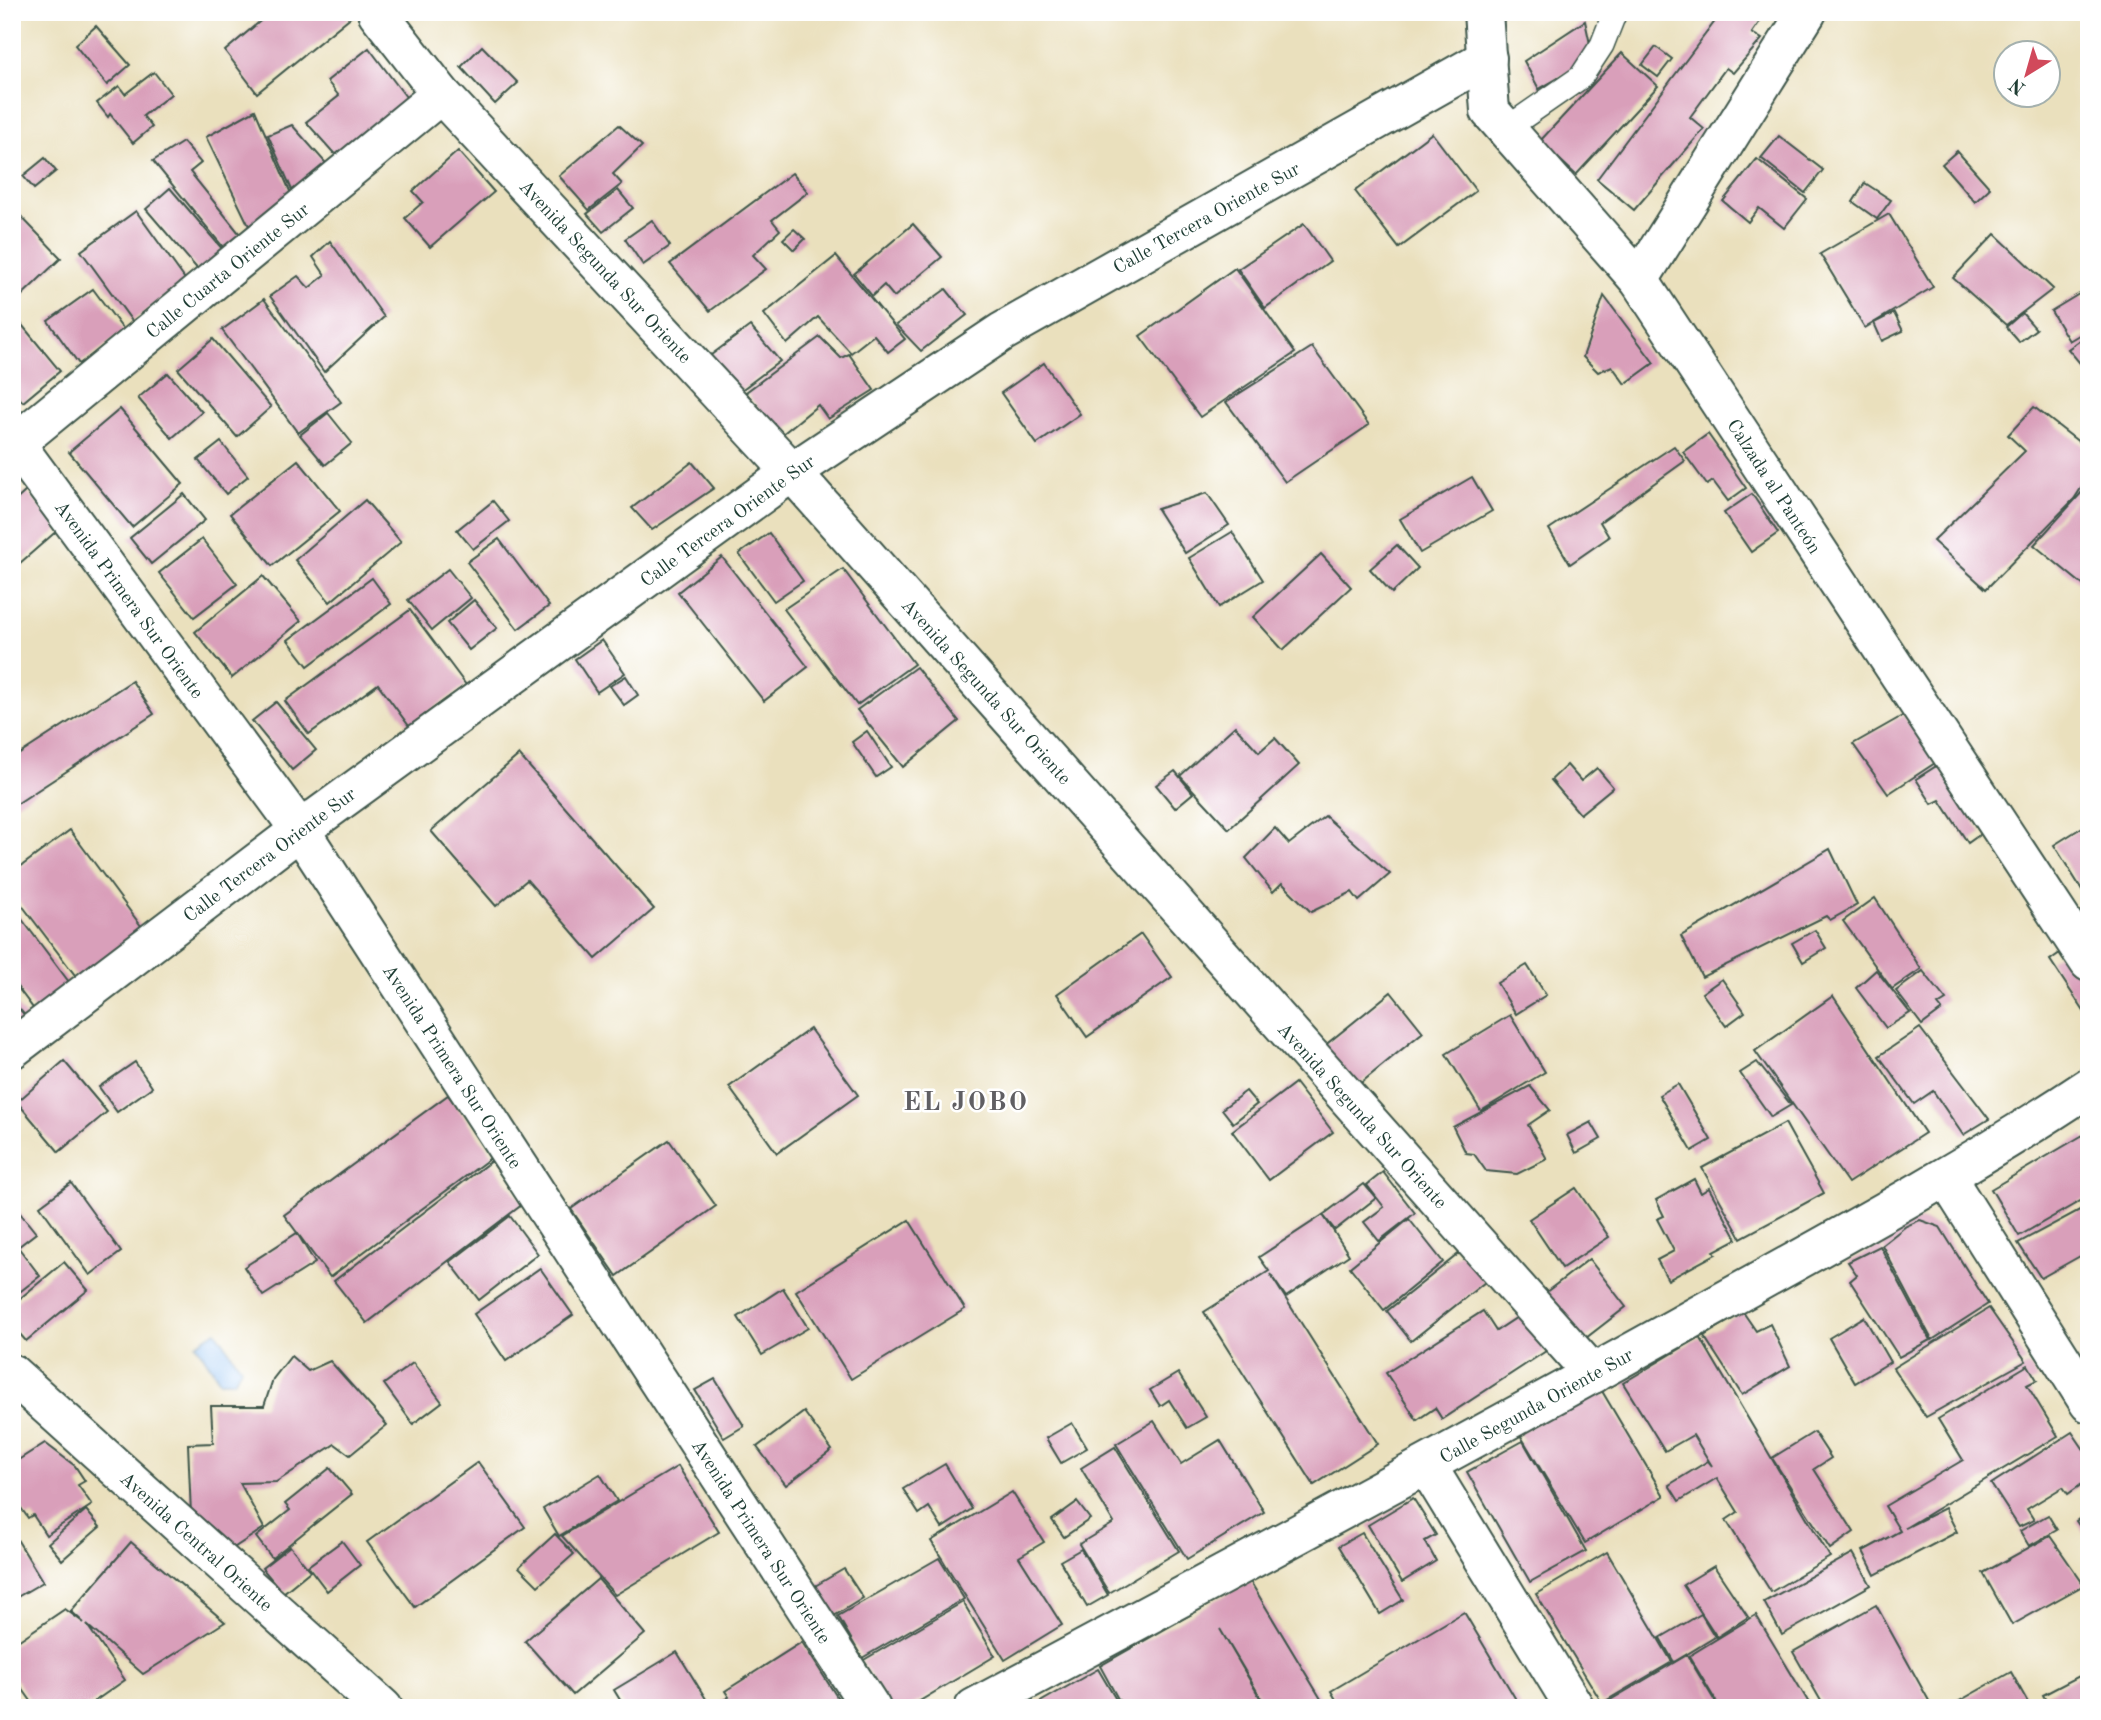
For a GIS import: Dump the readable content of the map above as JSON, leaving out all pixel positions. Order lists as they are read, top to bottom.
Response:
{
  "streets": {
    "street": [
      "Calle Tercera Oriente Sur",
      "Calle Cuarta Oriente Sur",
      "Avenida Segunda Sur Oriente",
      "Calzada al Panteón",
      "Avenida Primera Sur Oriente",
      "Calle Segunda Oriente Sur",
      "Avenida Central Oriente"
    ]
  },
  "crossings": [
    ["Calle Tercera Oriente Sur", "Avenida Segunda Sur Oriente"],
    ["Calle Tercera Oriente Sur", "Calzada al Panteón"],
    ["Calle Tercera Oriente Sur", "Avenida Primera Sur Oriente"],
    ["Calle Cuarta Oriente Sur", "Avenida Segunda Sur Oriente"],
    ["Calle Cuarta Oriente Sur", "Avenida Primera Sur Oriente"],
    ["Avenida Segunda Sur Oriente", "Calle Segunda Oriente Sur"]
  ],
  "districts": ["EL JOBO"],
  "north": "bottom left"
}
